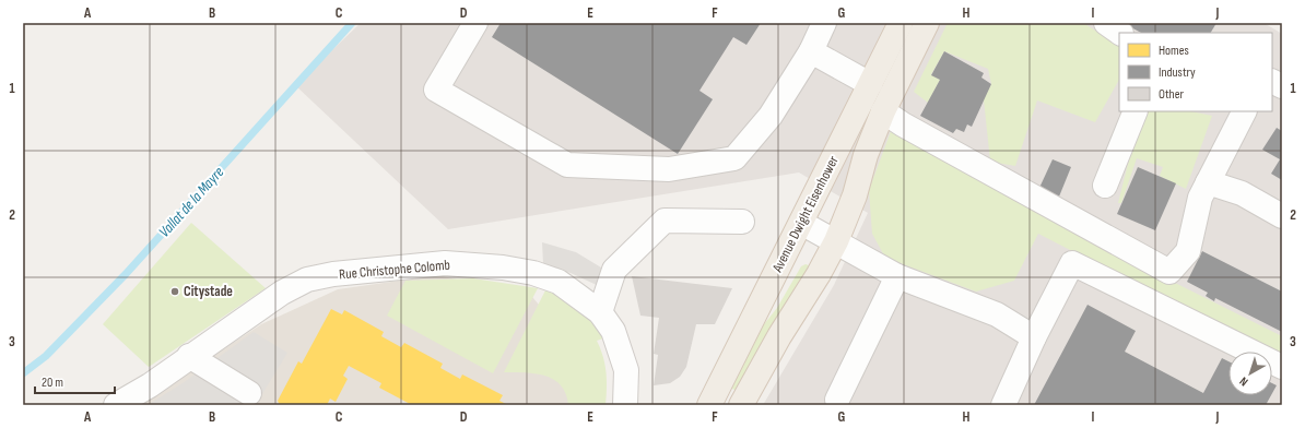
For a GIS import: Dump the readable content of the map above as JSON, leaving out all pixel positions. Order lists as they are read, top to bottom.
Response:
{
  "streets": {
    "main road": ["Avenue Dwight Eisenhower"],
    "street": ["Rue Christophe Colomb"]
  },
  "water": ["Vallat de la Mayre"],
  "places": ["Citystade"],
  "legend": ["Homes", "Industry", "Other"],
  "scale_bar": "20 m",
  "north": "bottom left",
  "grid": {
    "columns": [
      "A",
      "B",
      "C",
      "D",
      "E",
      "F",
      "G",
      "H",
      "I",
      "J"
    ],
    "rows": ["1", "2", "3"]
  }
}
